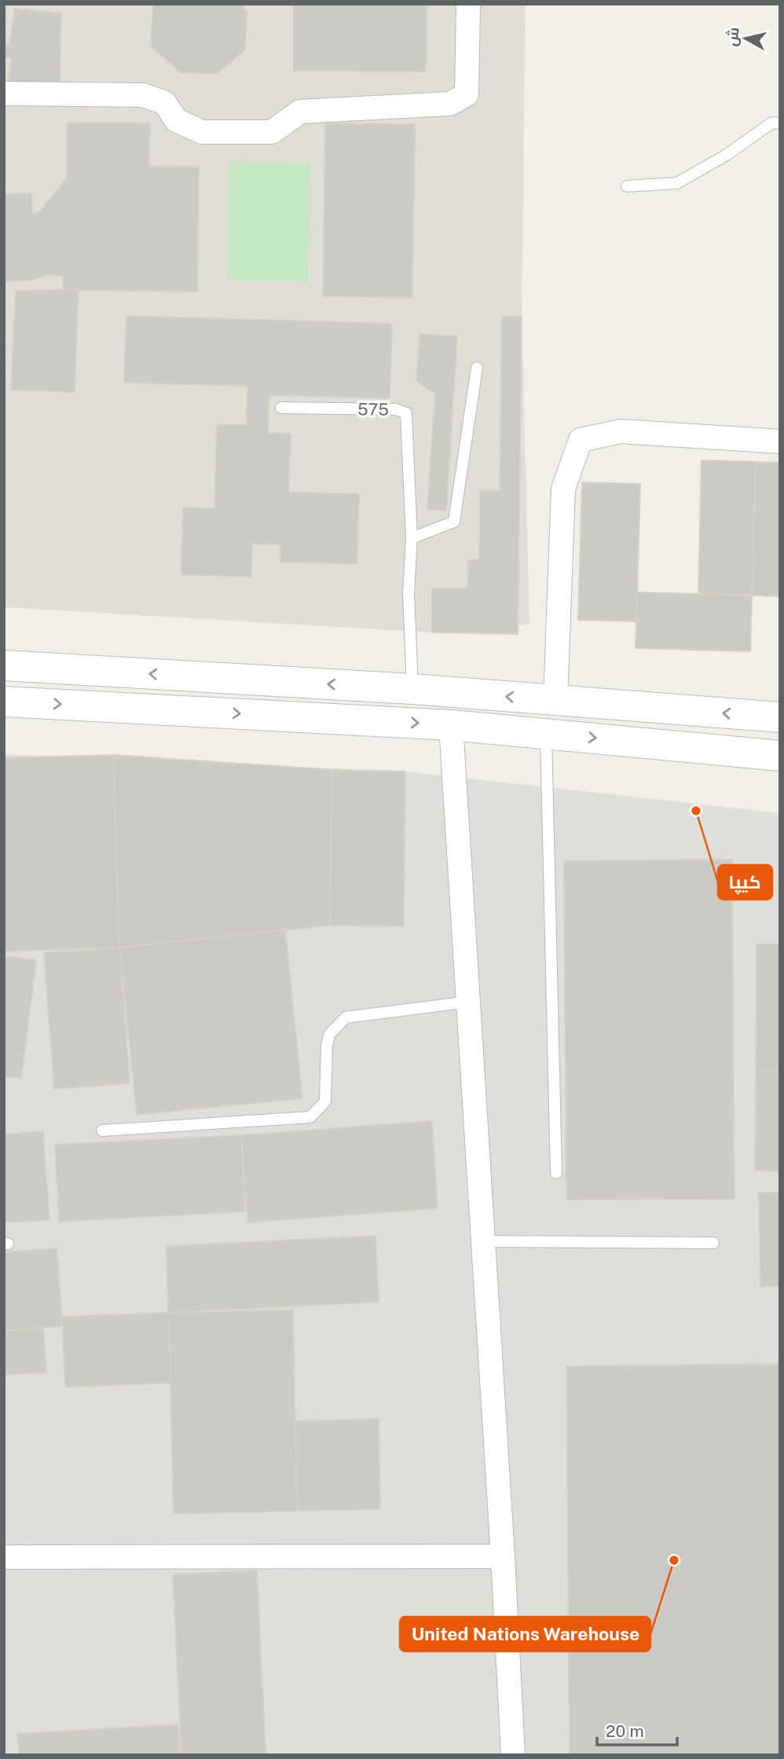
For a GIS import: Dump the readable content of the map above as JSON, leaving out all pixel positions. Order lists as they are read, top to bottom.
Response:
{
  "streets": {
    "lane": ["575"]
  },
  "places": ["كيپا", "United Nations Warehouse"],
  "scale_bar": "20 m",
  "north": "left"
}
